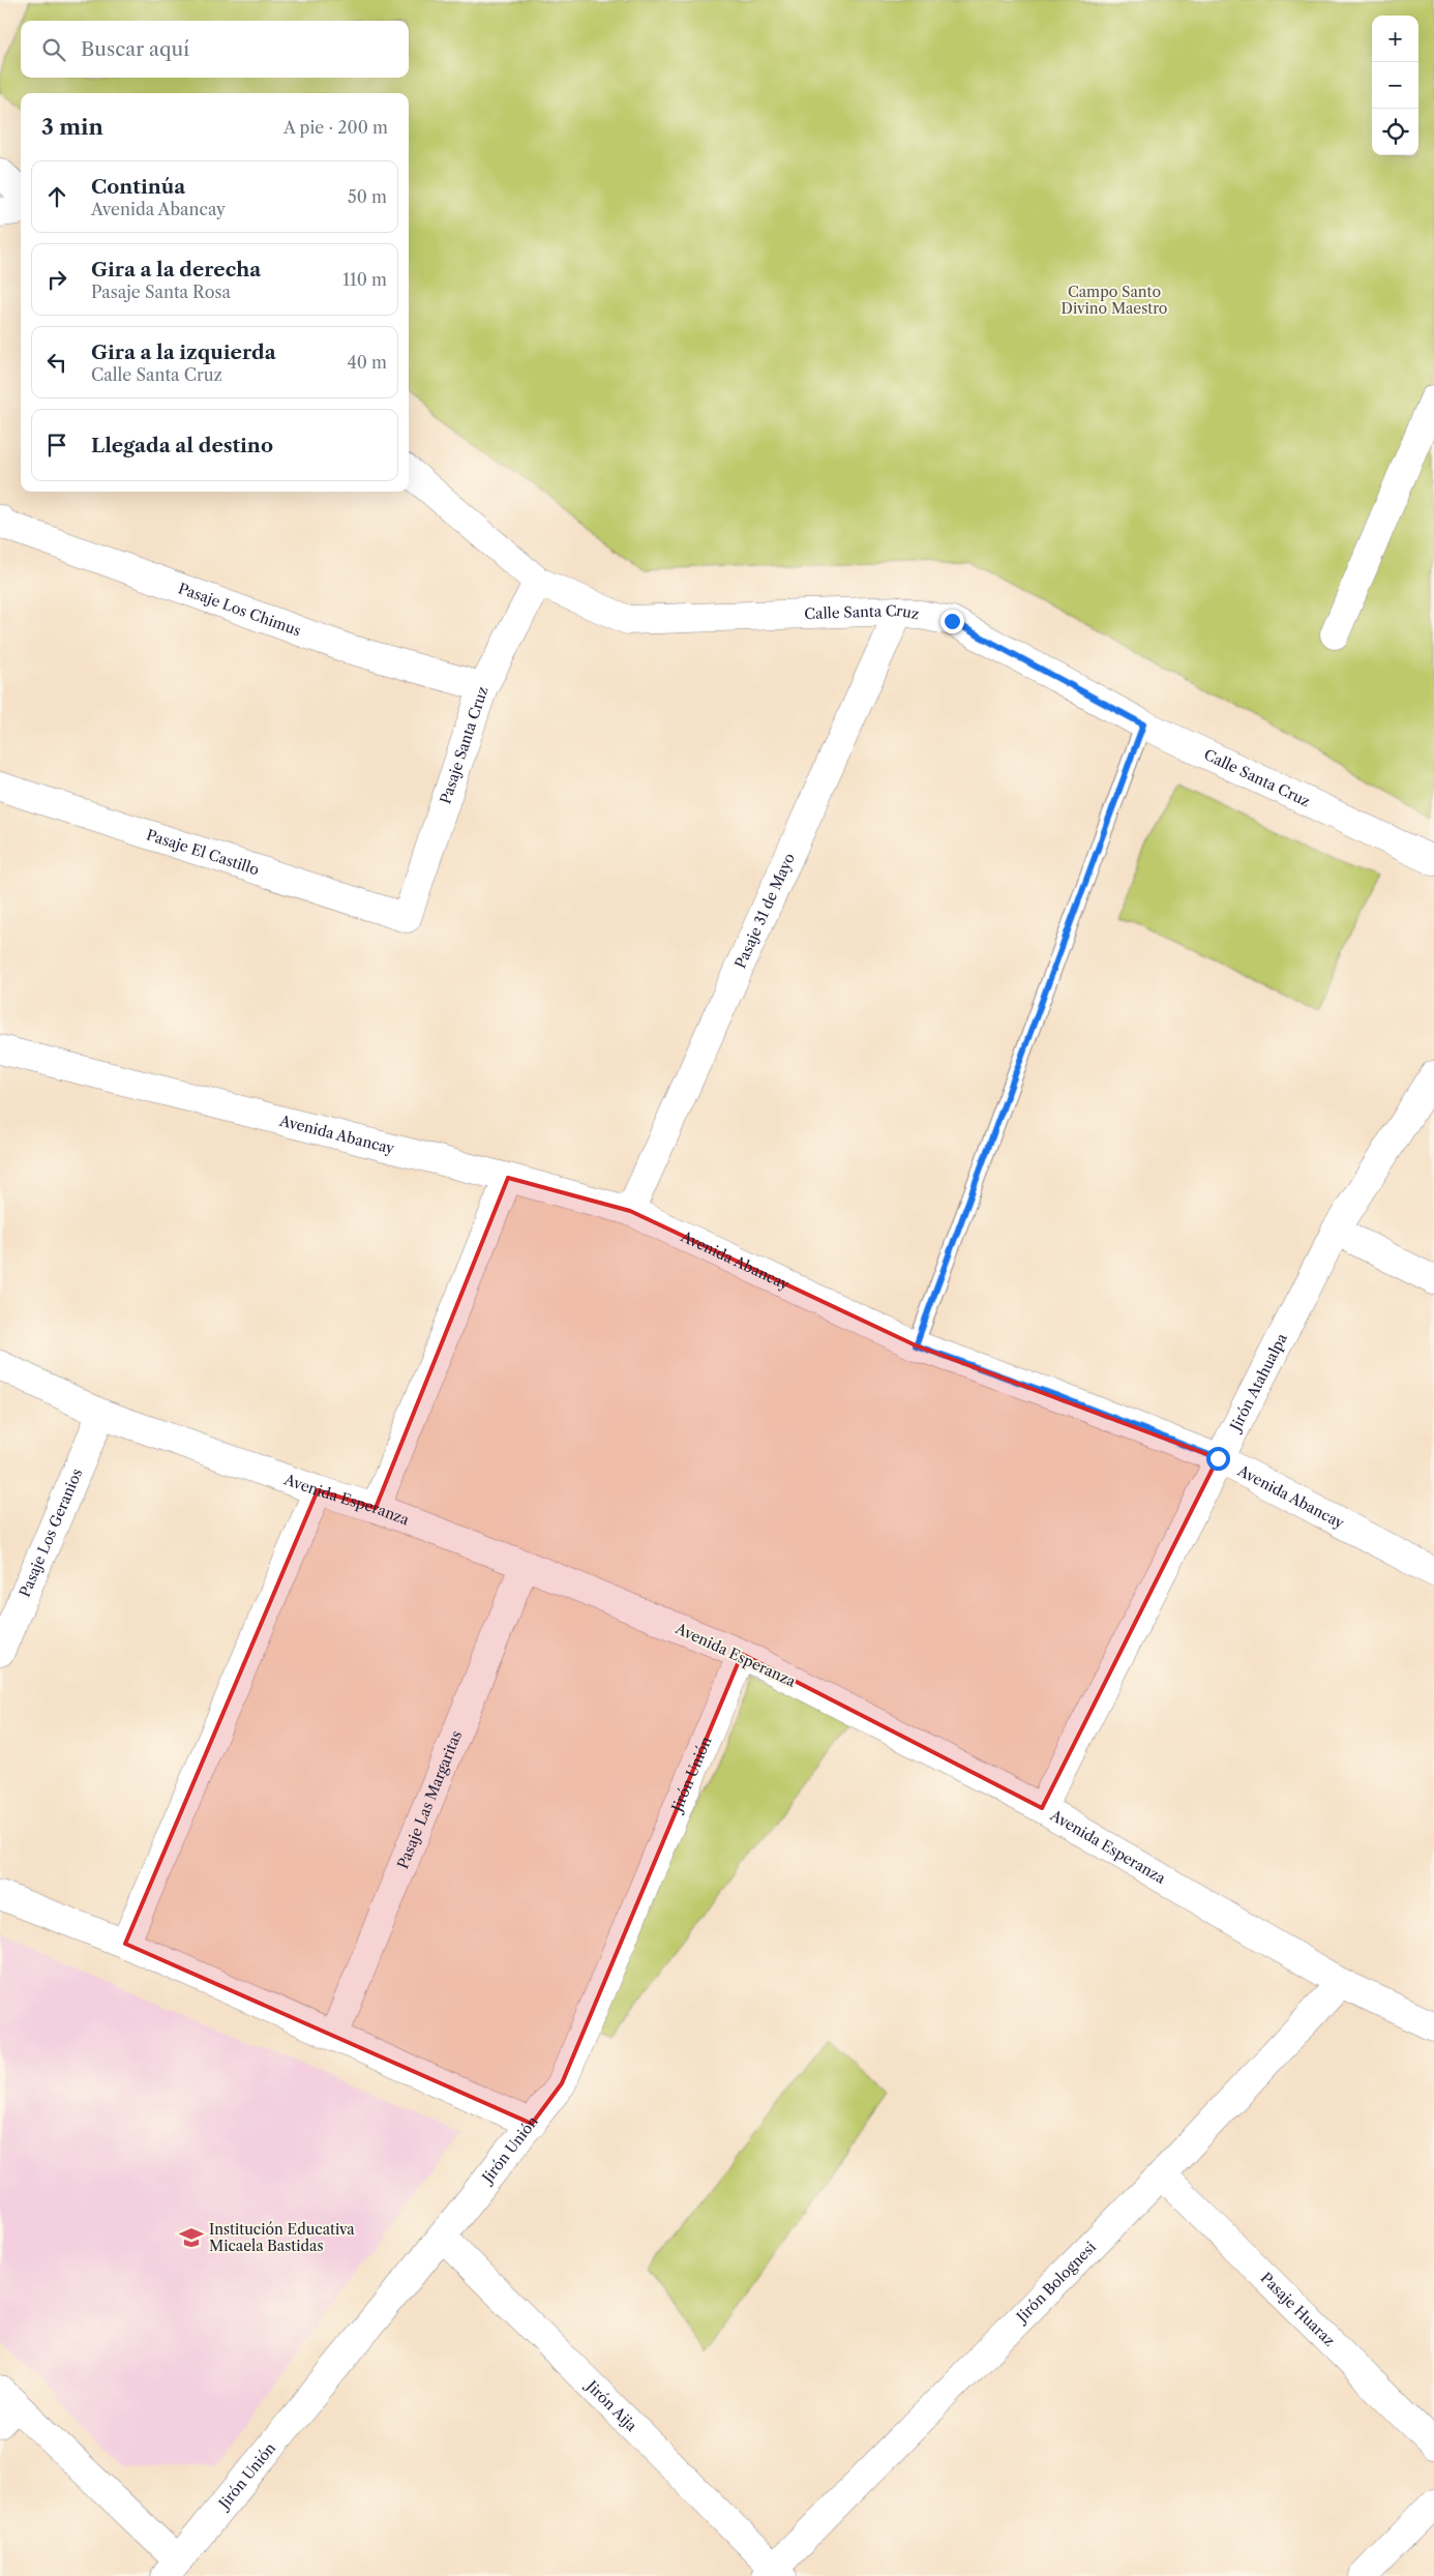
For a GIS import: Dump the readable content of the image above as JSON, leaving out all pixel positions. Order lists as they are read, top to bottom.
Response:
{
  "streets": {
    "street": [
      "Pasaje Los Chimus",
      "Calle Santa Cruz",
      "Pasaje Santa Cruz",
      "Pasaje El Castillo",
      "Pasaje 31 de Mayo",
      "Avenida Abancay",
      "Jirón Atahualpa",
      "Avenida Esperanza",
      "Pasaje Los Geranios",
      "Jirón Unión",
      "Pasaje Las Margaritas",
      "Jirón Bolognesi",
      "Pasaje Huaraz",
      "Jirón Aija"
    ]
  },
  "crossings": [
    ["Pasaje Los Chimus", "Pasaje Santa Cruz"],
    ["Calle Santa Cruz", "Pasaje Santa Cruz"],
    ["Calle Santa Cruz", "Pasaje 31 de Mayo"],
    ["Pasaje Santa Cruz", "Pasaje El Castillo"],
    ["Pasaje 31 de Mayo", "Avenida Abancay"],
    ["Avenida Abancay", "Jirón Atahualpa"],
    ["Jirón Atahualpa", "Avenida Esperanza"],
    ["Avenida Esperanza", "Pasaje Los Geranios"],
    ["Avenida Esperanza", "Jirón Unión"],
    ["Avenida Esperanza", "Pasaje Las Margaritas"],
    ["Avenida Esperanza", "Jirón Bolognesi"],
    ["Jirón Unión", "Jirón Aija"],
    ["Jirón Bolognesi", "Pasaje Huaraz"],
    ["Jirón Bolognesi", "Jirón Aija"]
  ],
  "parks": ["Campo Santo Divino Maestro"],
  "places": {
    "school or university": ["Institución Educativa Micaela Bastidas"]
  },
  "page": {
    "map_buttons": ["+", "−"],
    "search": "Buscar aquí",
    "heading": ["3 min", "A pie · 200 m"],
    "list": [
      ["Continúa", "Avenida Abancay", "50 m"],
      ["Gira a la derecha", "Pasaje Santa Rosa", "110 m"],
      ["Gira a la izquierda", "Calle Santa Cruz", "40 m"],
      "Llegada al destino"
    ]
  }
}
